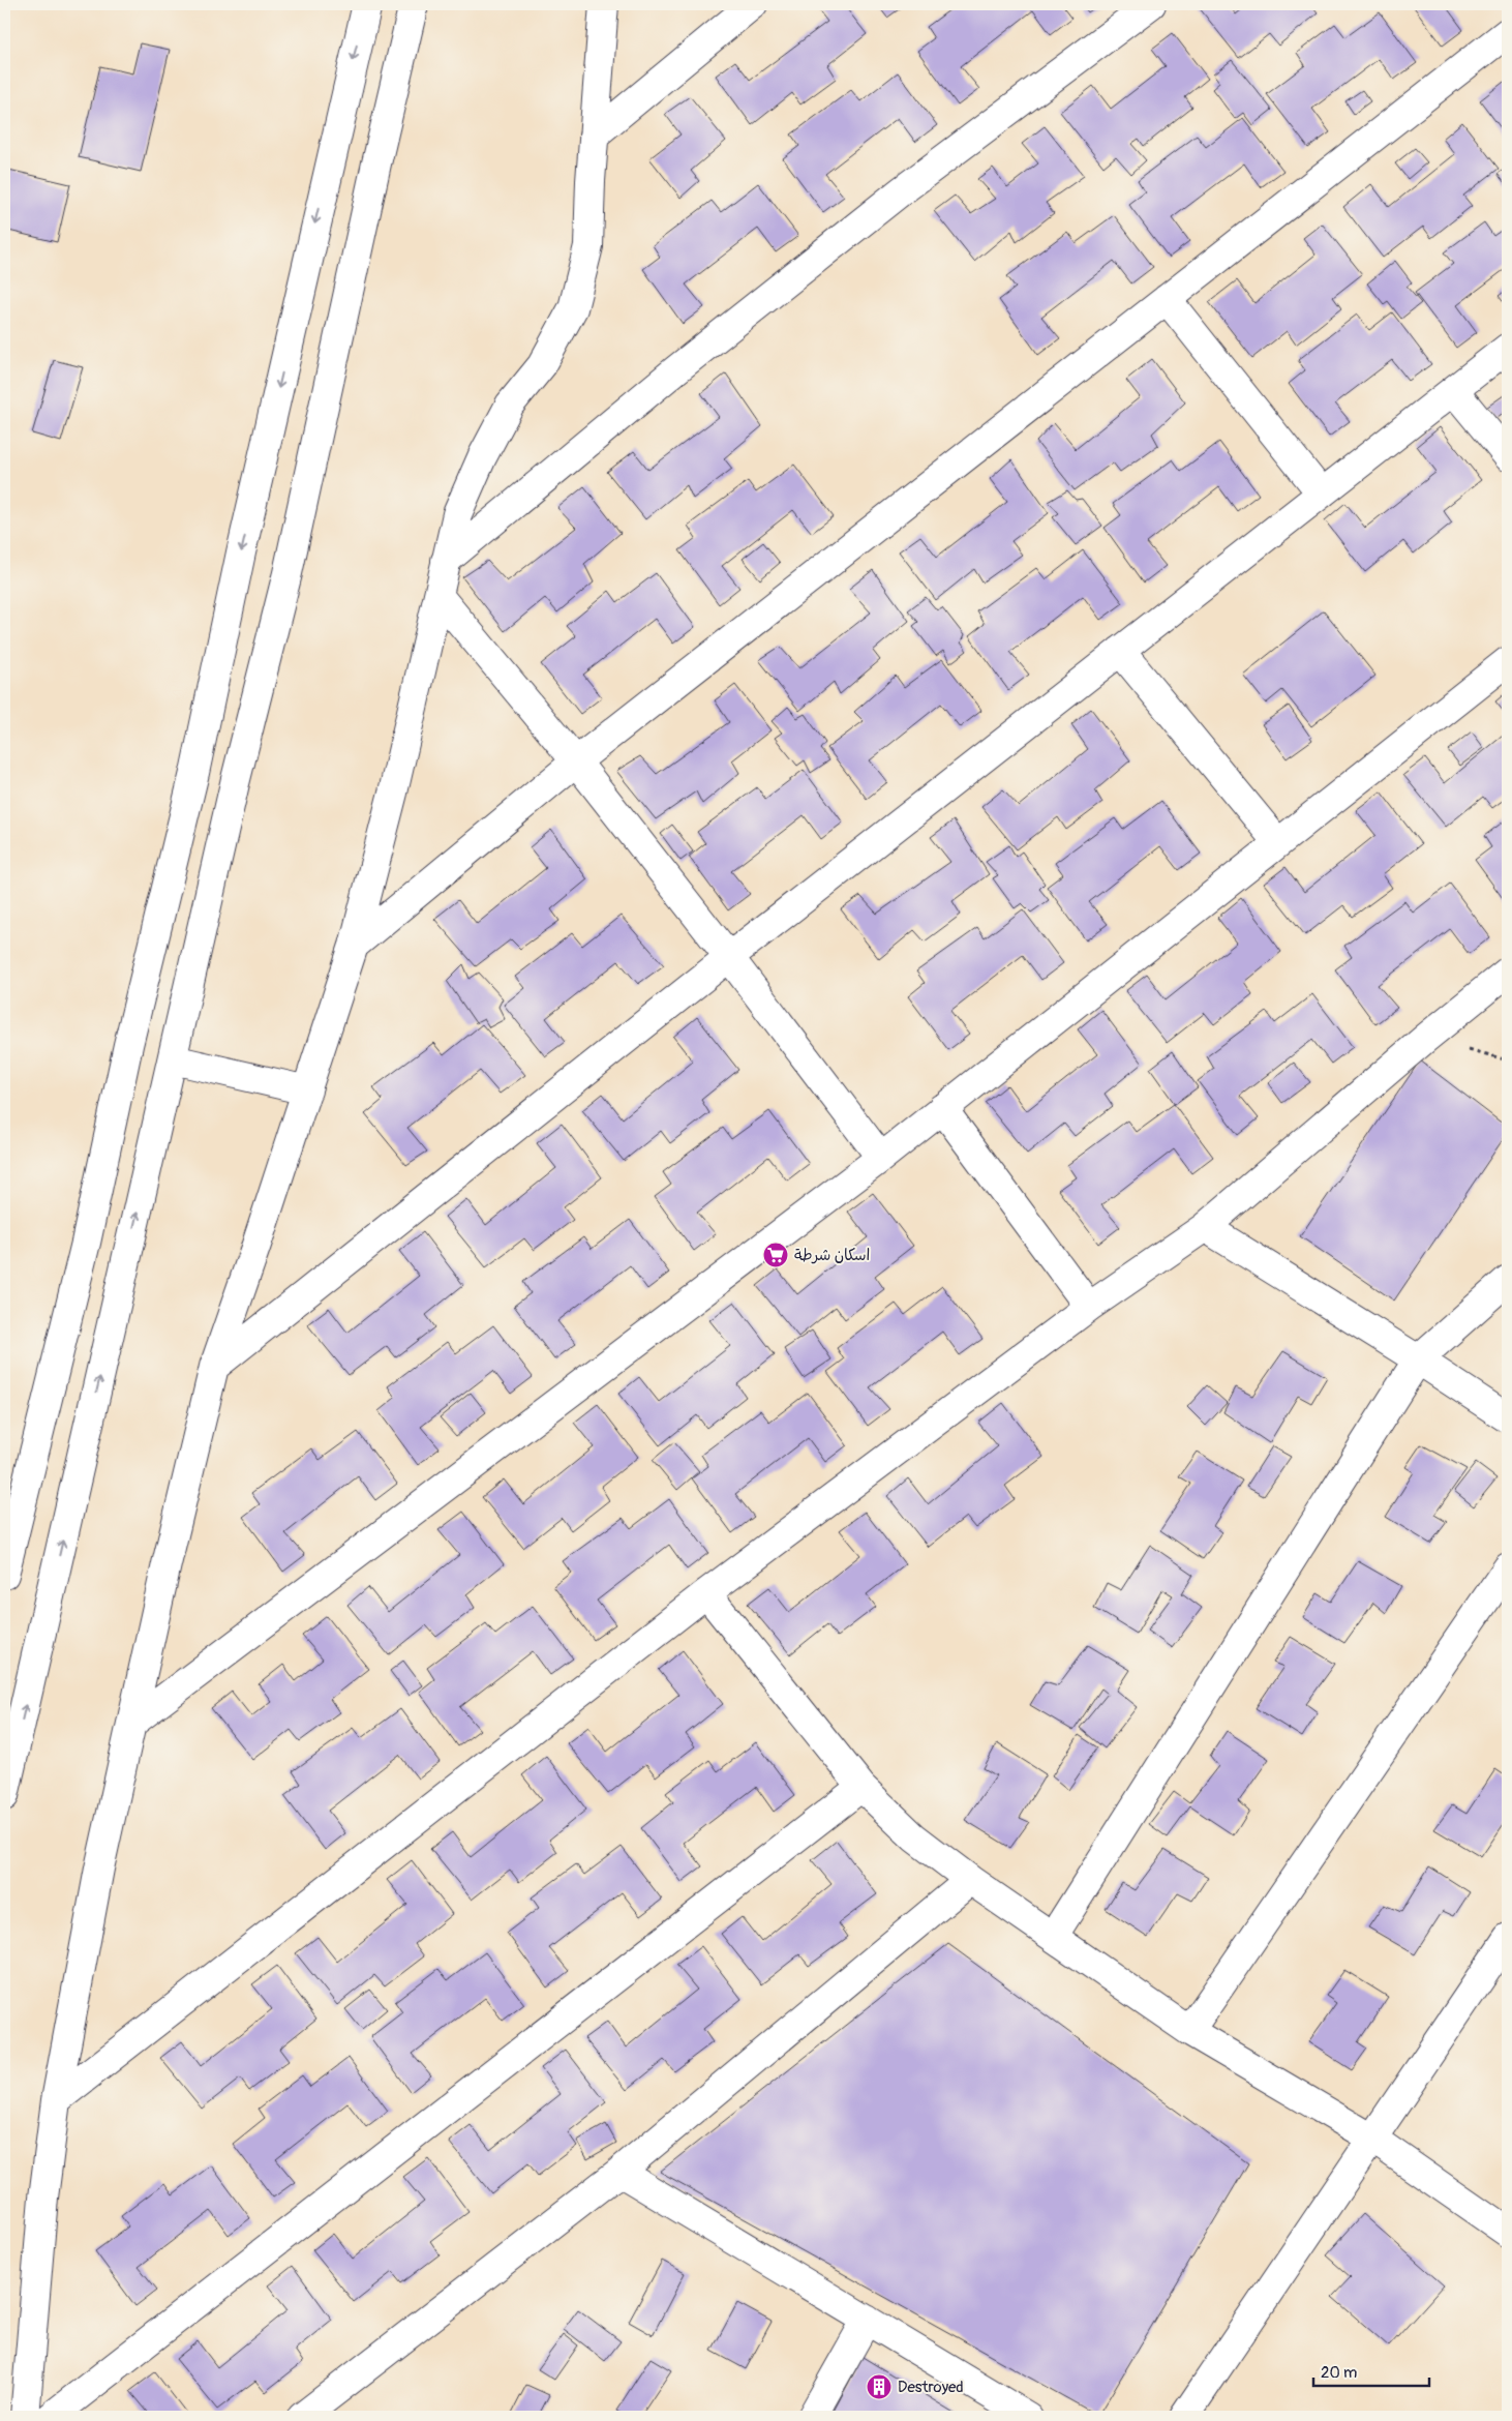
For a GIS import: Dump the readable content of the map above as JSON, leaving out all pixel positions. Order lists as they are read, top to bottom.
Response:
{
  "places": {
    "supermarket": ["اسكان شرطة"],
    "building": ["Destroyed"]
  },
  "scale_bar": "20 m"
}
